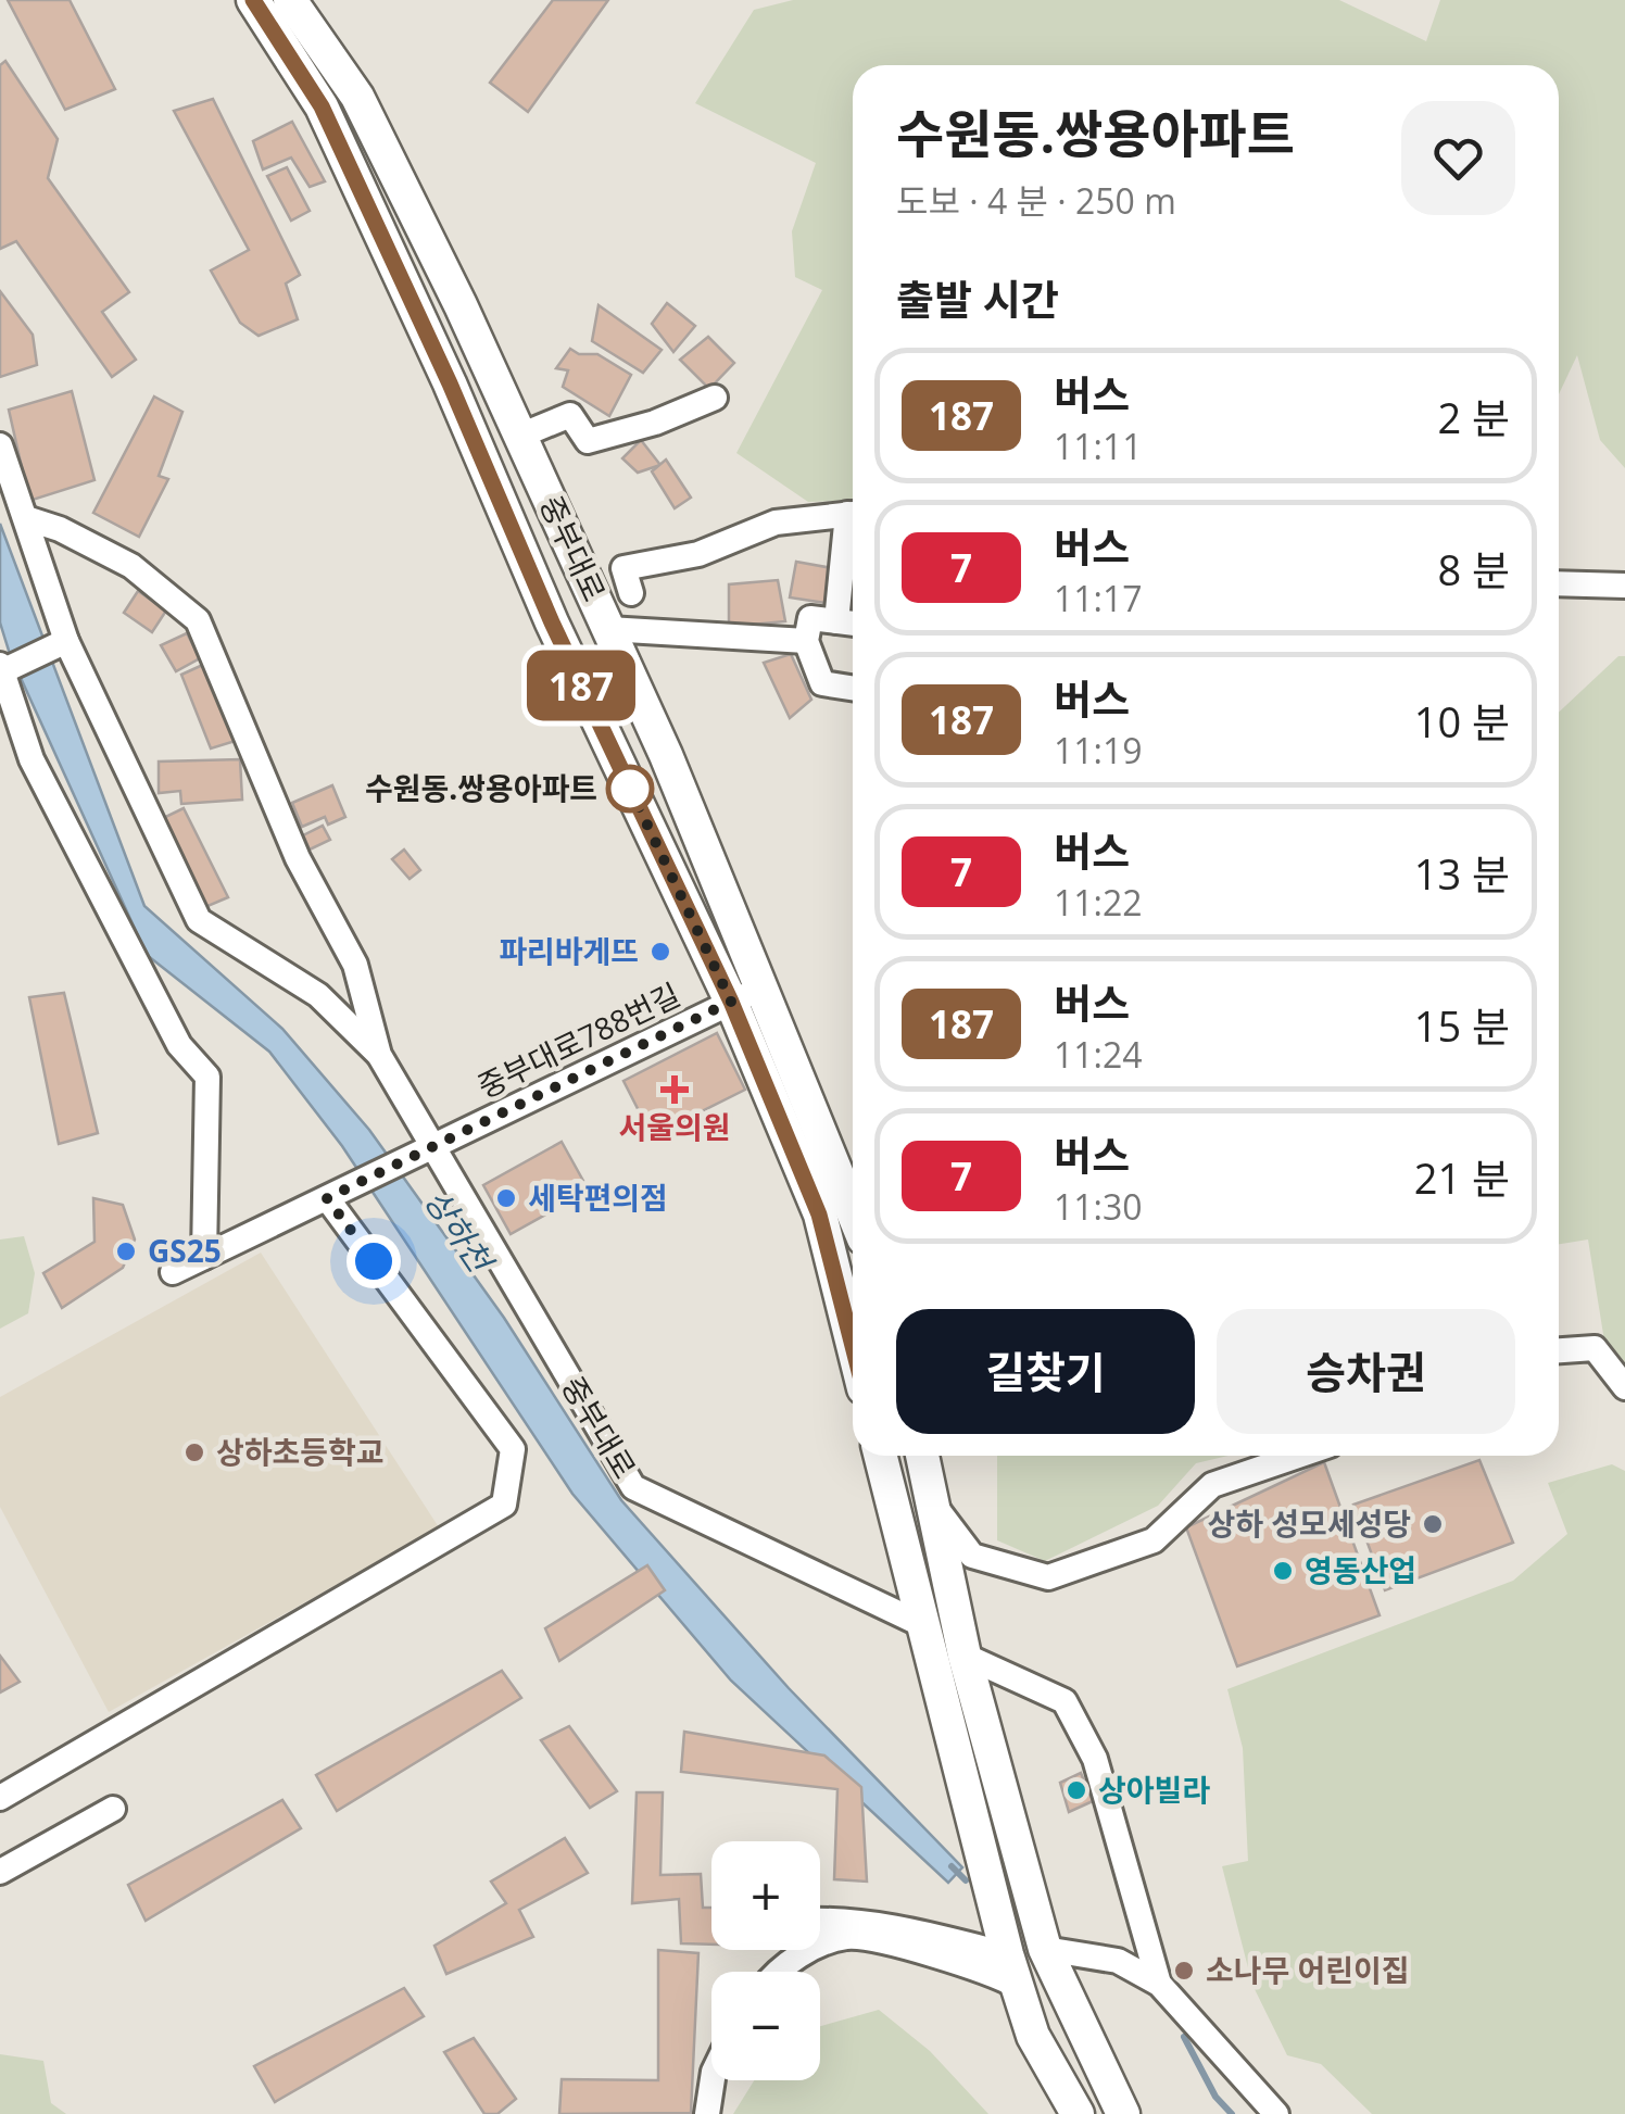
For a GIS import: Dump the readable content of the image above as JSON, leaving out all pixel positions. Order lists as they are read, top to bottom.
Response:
{
  "streets": {
    "main road": ["중부대로"],
    "street": ["중부대로788번길"]
  },
  "crossings": [
    ["중부대로", "중부대로788번길"]
  ],
  "water": ["상하천"],
  "places": {
    "other": [
      "수원동.쌍용아파트",
      "파리바게뜨",
      "세탁편의점",
      "GS25",
      "상하초등학교",
      "상하 성모세성당",
      "영동산업",
      "상아빌라",
      "소나무 어린이집"
    ],
    "health": ["서울의원"]
  },
  "lines": ["bus line 187"],
  "page": {
    "on_map": "187",
    "heading": [
      ["수원동.쌍용아파트", "도보 · 4 분 · 250 m"],
      "출발 시간"
    ],
    "list": [
      {
        "mark": "187",
        "name": "버스",
        "note": "11:11",
        "value": "2 분"
      },
      {
        "mark": "7",
        "name": "버스",
        "note": "11:17",
        "value": "8 분"
      },
      {
        "mark": "187",
        "name": "버스",
        "note": "11:19",
        "value": "10 분"
      },
      {
        "mark": "7",
        "name": "버스",
        "note": "11:22",
        "value": "13 분"
      },
      {
        "mark": "187",
        "name": "버스",
        "note": "11:24",
        "value": "15 분"
      },
      {
        "mark": "7",
        "name": "버스",
        "note": "11:30",
        "value": "21 분"
      }
    ],
    "buttons": ["길찾기", "승차권"],
    "map_buttons": ["+", "−"]
  }
}
